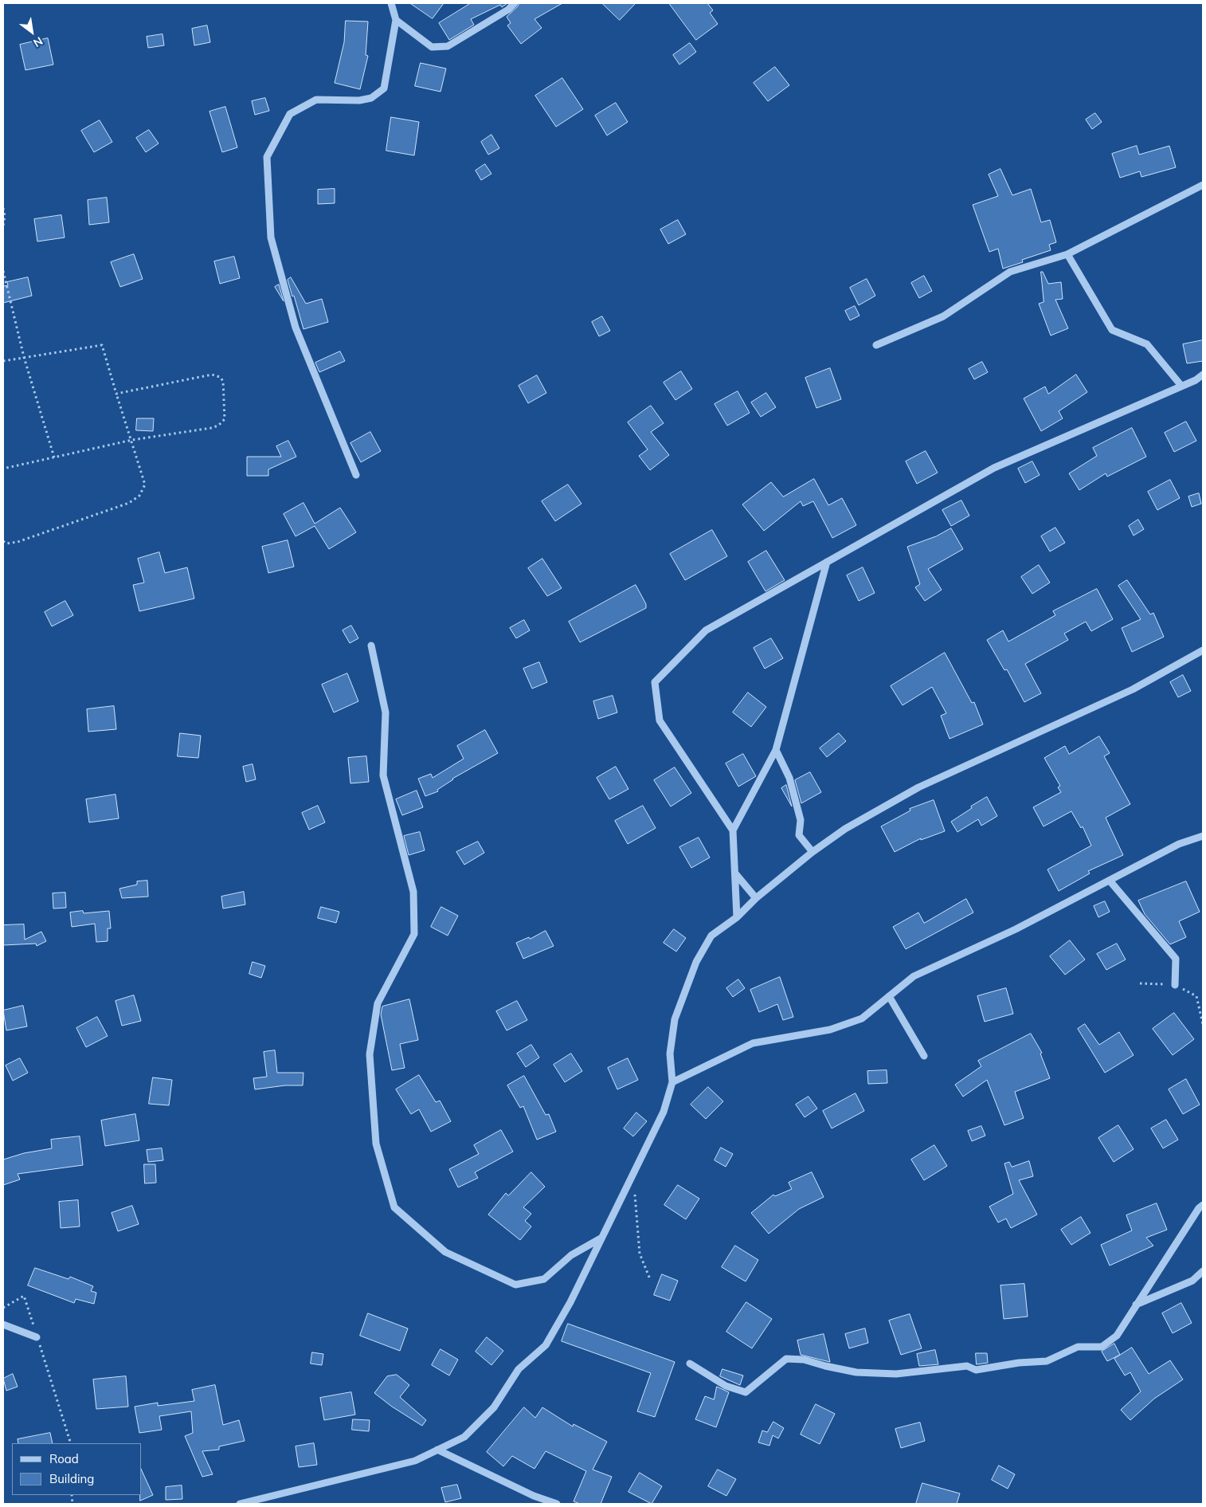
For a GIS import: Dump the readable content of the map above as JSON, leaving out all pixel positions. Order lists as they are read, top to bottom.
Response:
{
  "legend": ["Road", "Building"],
  "north": "bottom right"
}
